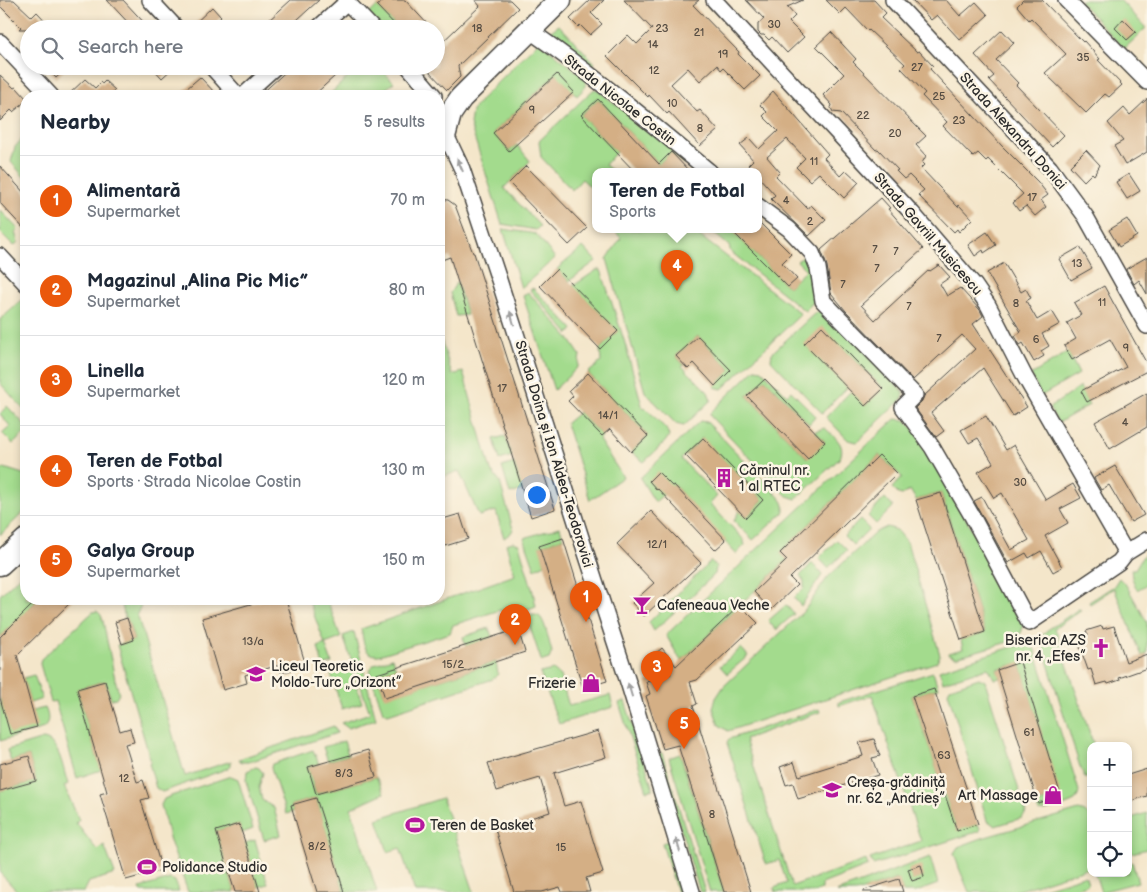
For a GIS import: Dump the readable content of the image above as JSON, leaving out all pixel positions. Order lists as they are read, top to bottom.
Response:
{
  "streets": {
    "street": [
      "Strada Nicolae Costin",
      "Strada Alexandru Donici",
      "Strada Gavriil Musicescu",
      "Strada Doina și Ion Aldea-Teodorovici"
    ]
  },
  "one_way": ["Strada Doina și Ion Aldea-Teodorovici"],
  "places": {
    "building": ["Căminul nr. 1 al RTEC"],
    "bar": ["Cafeneaua Veche"],
    "church": ["Biserica AZS nr. 4 „Efes”"],
    "school or university": ["Liceul Teoretic Moldo-Turc „Orizont”", "Creșa-grădiniță nr. 62 „Andrieș”"],
    "shop": ["Frizerie", "Art Massage"],
    "sports": ["Teren de Basket", "Polidance Studio"]
  },
  "house_numbers": [
    "30",
    "18",
    "23",
    "21",
    "14",
    "19",
    "35",
    "27",
    "12",
    "25",
    "10",
    "9",
    "22",
    "23",
    "8",
    "20",
    "11",
    "17",
    "4",
    "2",
    "7",
    "7",
    "13",
    "7",
    "7",
    "11",
    "8",
    "7",
    "7",
    "6",
    "9",
    "17",
    "14/1",
    "4",
    "30",
    "12/1",
    "13/a",
    "15/2",
    "61",
    "63",
    "8/3",
    "12",
    "8",
    "8/2",
    "15"
  ],
  "page": {
    "search": "Search here",
    "heading": ["Nearby", "5 results"],
    "list": [
      {
        "mark": "1",
        "name": "Alimentară",
        "note": "Supermarket",
        "value": "70 m"
      },
      {
        "mark": "2",
        "name": "Magazinul „Alina Pic Mic”",
        "note": "Supermarket",
        "value": "80 m"
      },
      {
        "mark": "3",
        "name": "Linella",
        "note": "Supermarket",
        "value": "120 m"
      },
      {
        "mark": "4",
        "name": "Teren de Fotbal",
        "note": "Sports · Strada Nicolae Costin",
        "value": "130 m"
      },
      {
        "mark": "5",
        "name": "Galya Group",
        "note": "Supermarket",
        "value": "150 m"
      }
    ],
    "popup": ["Teren de Fotbal", "Sports"],
    "pins": [
      "4",
      "1",
      "2",
      "3",
      "5"
    ],
    "map_buttons": ["+", "−"]
  }
}
